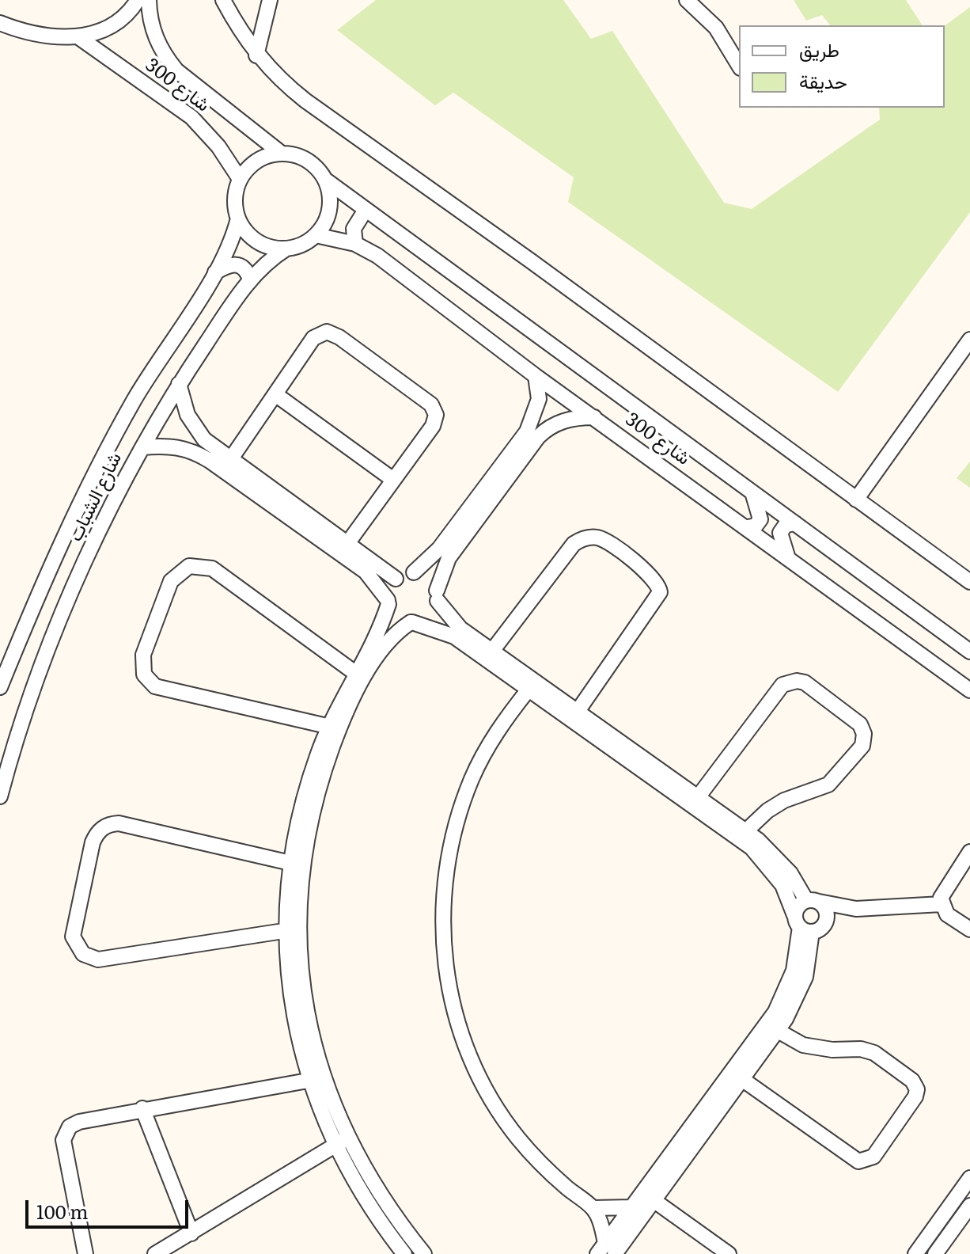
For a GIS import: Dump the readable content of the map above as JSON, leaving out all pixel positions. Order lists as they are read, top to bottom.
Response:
{
  "streets": {
    "street": ["شارع 300", "شارع الشباب"]
  },
  "crossings": [
    ["شارع 300", "شارع الشباب"]
  ],
  "legend": ["طريق", "حديقة"],
  "scale_bar": "100 m"
}
